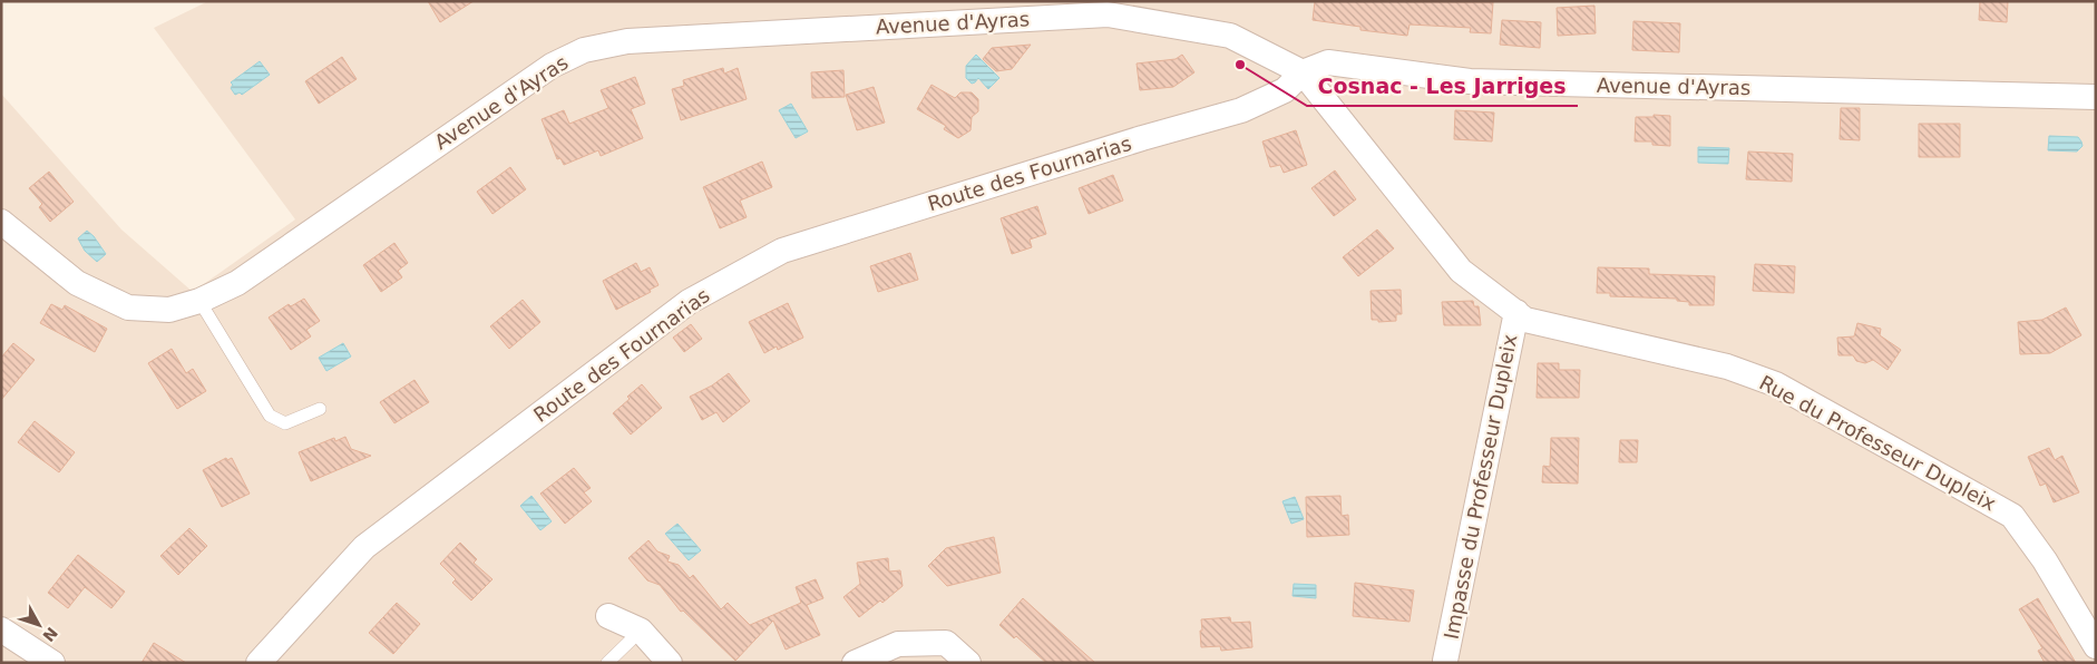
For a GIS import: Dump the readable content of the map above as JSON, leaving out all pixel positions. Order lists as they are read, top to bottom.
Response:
{
  "streets": {
    "street": [
      "Avenue d'Ayras",
      "Route des Fournarias",
      "Rue du Professeur Dupleix",
      "Impasse du Professeur Dupleix"
    ]
  },
  "crossings": [
    ["Avenue d'Ayras", "Route des Fournarias"],
    ["Avenue d'Ayras", "Rue du Professeur Dupleix"],
    ["Route des Fournarias", "Rue du Professeur Dupleix"],
    ["Rue du Professeur Dupleix", "Impasse du Professeur Dupleix"]
  ],
  "places": ["Cosnac - Les Jarriges"],
  "north": "bottom right"
}
